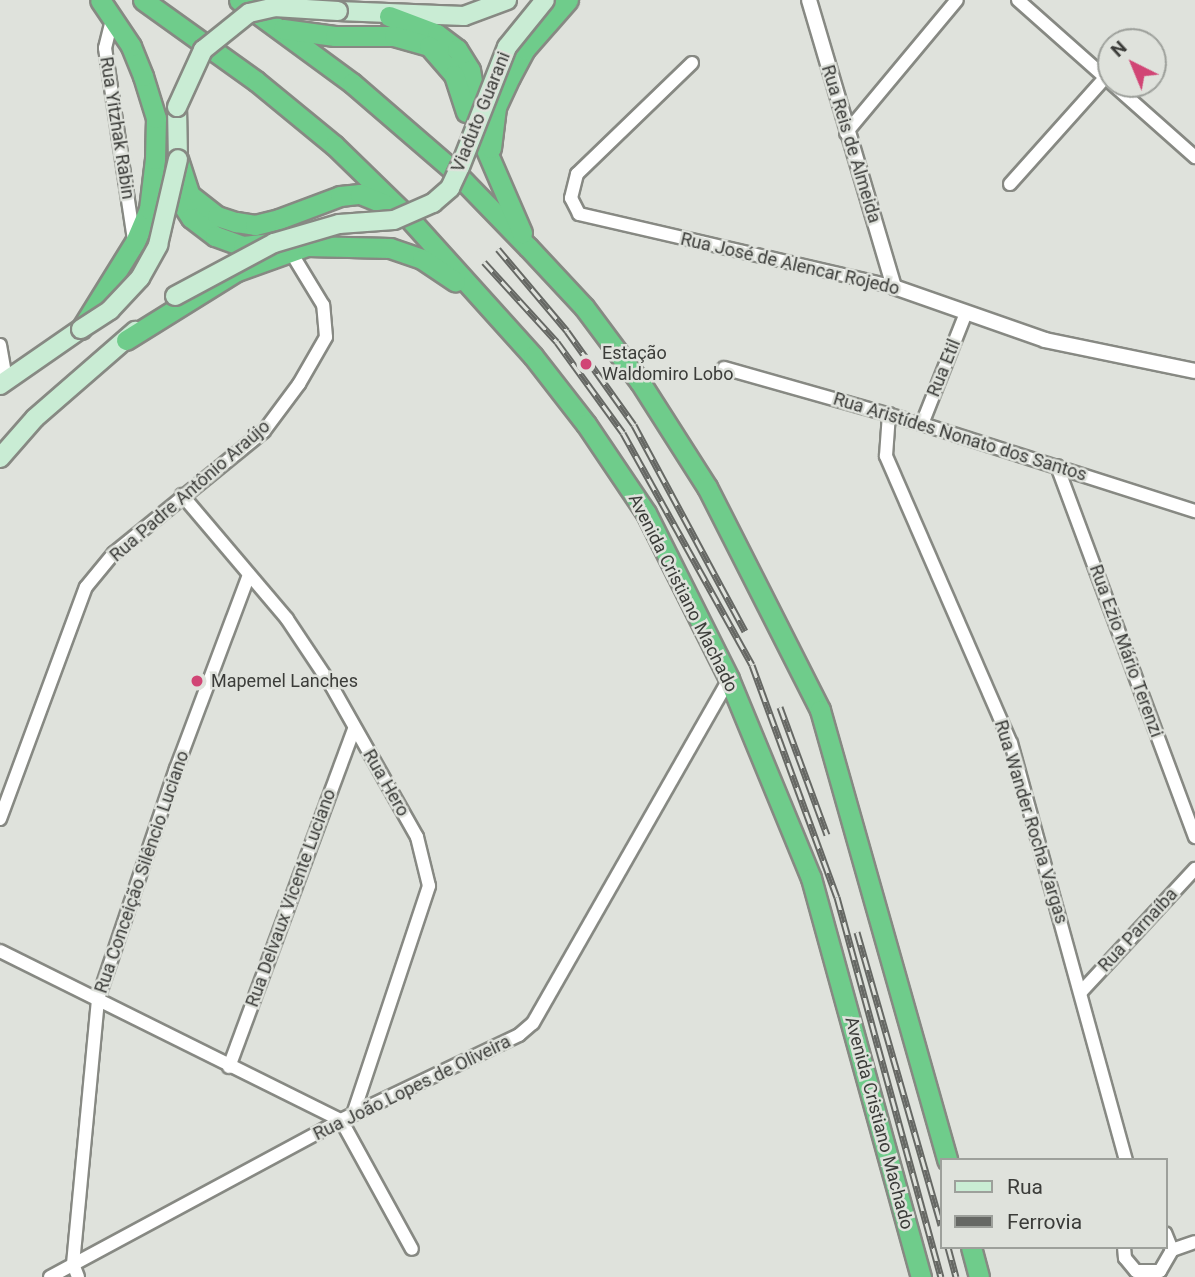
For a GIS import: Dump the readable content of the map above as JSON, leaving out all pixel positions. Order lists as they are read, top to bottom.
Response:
{
  "streets": {
    "highway": ["Avenida Cristiano Machado"],
    "main road": ["Viaduto Guarani"],
    "street": [
      "Rua Yitzhak Rabin",
      "Rua Reis de Almeida",
      "Rua José de Alencar Rojedo",
      "Rua Etil",
      "Rua Aristídes Nonato dos Santos",
      "Rua Padre Antônio Araújo",
      "Rua Ezio Mário Terenzi",
      "Rua Hero",
      "Rua Wander Rocha Vargas",
      "Rua Conceição Silêncio Luciano",
      "Rua Delvaux Vicente Luciano",
      "Rua Parnaíba",
      "Rua João Lopes de Oliveira"
    ]
  },
  "crossings": [
    ["Viaduto Guarani", "Rua Padre Antônio Araújo"],
    ["Rua Reis de Almeida", "Rua José de Alencar Rojedo"],
    ["Rua José de Alencar Rojedo", "Rua Etil"],
    ["Rua Etil", "Rua Aristídes Nonato dos Santos"],
    ["Rua Aristídes Nonato dos Santos", "Rua Ezio Mário Terenzi"],
    ["Rua Aristídes Nonato dos Santos", "Rua Wander Rocha Vargas"],
    ["Rua Padre Antônio Araújo", "Rua Hero"],
    ["Avenida Cristiano Machado", "Rua João Lopes de Oliveira"],
    ["Rua Hero", "Rua Conceição Silêncio Luciano"],
    ["Rua Hero", "Rua Delvaux Vicente Luciano"],
    ["Rua Hero", "Rua João Lopes de Oliveira"],
    ["Rua Wander Rocha Vargas", "Rua Parnaíba"],
    ["Rua Conceição Silêncio Luciano", "Rua João Lopes de Oliveira"]
  ],
  "places": ["Estação Waldomiro Lobo", "Mapemel Lanches"],
  "legend": ["Rua", "Ferrovia"],
  "north": "top left"
}
